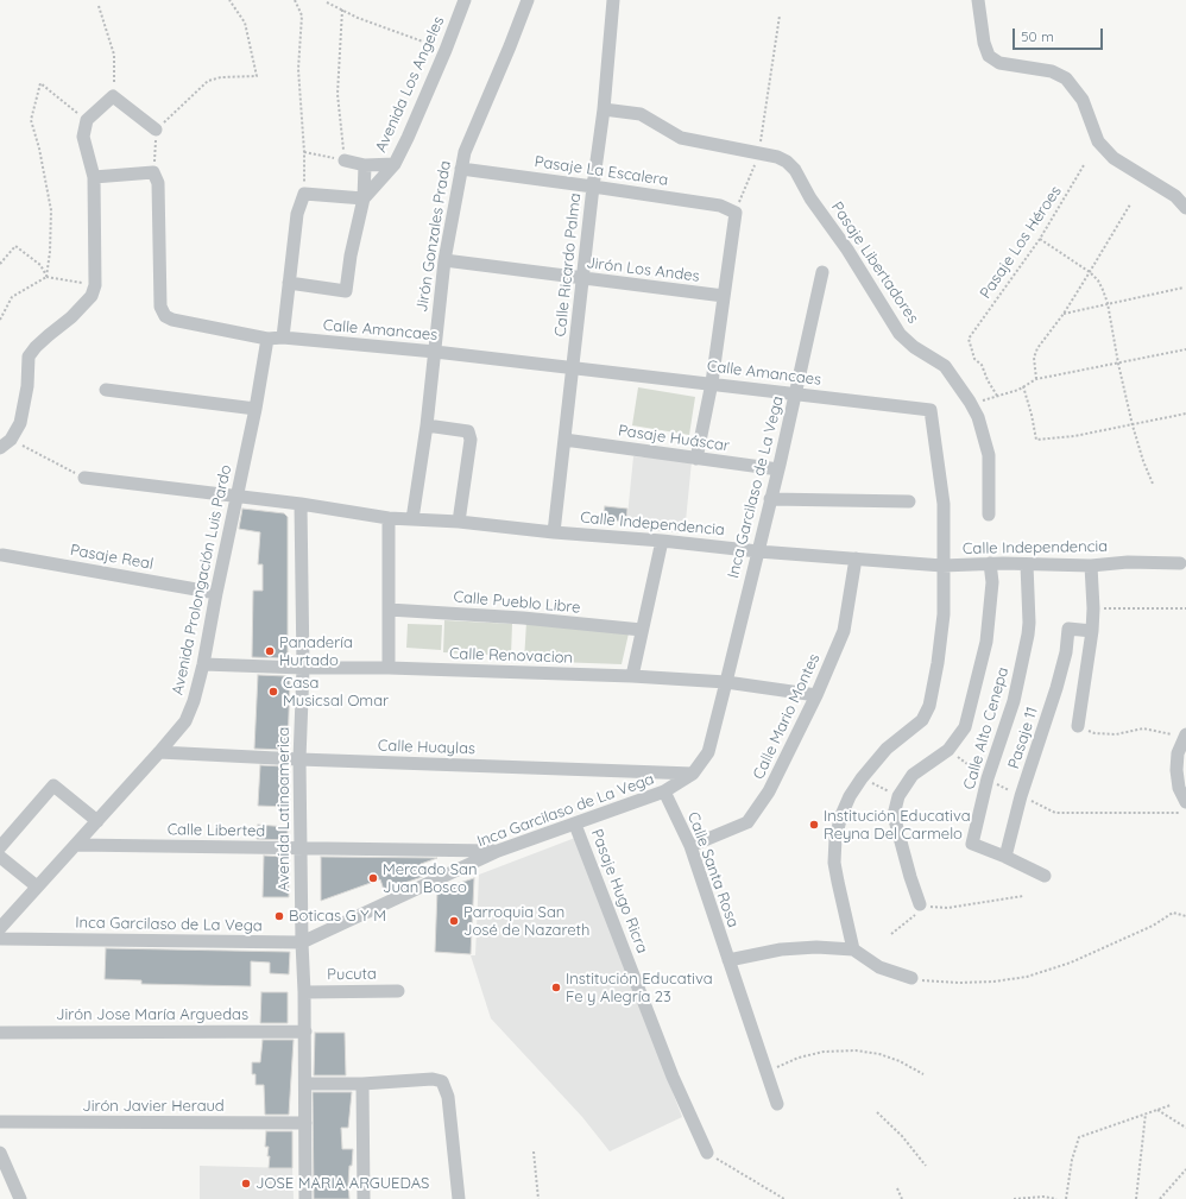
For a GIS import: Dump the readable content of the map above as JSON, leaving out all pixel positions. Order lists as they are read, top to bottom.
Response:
{
  "streets": {
    "street": [
      "Avenida Los Angeles",
      "Pasaje La Escalera",
      "Jirón Gonzales Prada",
      "Pasaje Libertadores",
      "Calle Ricardo Palma",
      "Jirón Los Andes",
      "Calle Amancaes",
      "Pasaje Huáscar",
      "Inca Garcilaso de La Vega",
      "Calle Independencia",
      "Pasaje Real",
      "Avenida Prolongación Luis Pardo",
      "Calle Pueblo Libre",
      "Calle Renovacion",
      "Calle Mario Montes",
      "Calle Alto Cenepa",
      "Pasaje 11",
      "Calle Huaylas",
      "Avenida Latinoamerica",
      "Calle Liberted",
      "Calle Santa Rosa",
      "Pasaje Hugo Ricra",
      "Pucuta",
      "Jirón Jose María Arguedas",
      "Jirón Javier Heraud"
    ],
    "path": ["Pasaje Los Héroes"]
  },
  "crossings": [
    ["Pasaje La Escalera", "Jirón Gonzales Prada"],
    ["Pasaje La Escalera", "Calle Ricardo Palma"],
    ["Jirón Gonzales Prada", "Jirón Los Andes"],
    ["Jirón Gonzales Prada", "Calle Amancaes"],
    ["Jirón Gonzales Prada", "Calle Independencia"],
    ["Pasaje Libertadores", "Calle Ricardo Palma"],
    ["Calle Ricardo Palma", "Jirón Los Andes"],
    ["Calle Ricardo Palma", "Calle Amancaes"],
    ["Calle Ricardo Palma", "Pasaje Huáscar"],
    ["Calle Ricardo Palma", "Calle Independencia"],
    ["Calle Amancaes", "Inca Garcilaso de La Vega"],
    ["Calle Amancaes", "Calle Independencia"],
    ["Calle Amancaes", "Avenida Prolongación Luis Pardo"],
    ["Pasaje Huáscar", "Inca Garcilaso de La Vega"],
    ["Inca Garcilaso de La Vega", "Calle Independencia"],
    ["Inca Garcilaso de La Vega", "Calle Renovacion"],
    ["Inca Garcilaso de La Vega", "Calle Huaylas"],
    ["Inca Garcilaso de La Vega", "Avenida Latinoamerica"],
    ["Inca Garcilaso de La Vega", "Calle Liberted"],
    ["Inca Garcilaso de La Vega", "Calle Santa Rosa"],
    ["Inca Garcilaso de La Vega", "Pasaje Hugo Ricra"],
    ["Calle Independencia", "Avenida Prolongación Luis Pardo"],
    ["Calle Independencia", "Calle Mario Montes"],
    ["Calle Independencia", "Calle Alto Cenepa"],
    ["Calle Independencia", "Avenida Latinoamerica"],
    ["Pasaje Real", "Avenida Prolongación Luis Pardo"],
    ["Avenida Prolongación Luis Pardo", "Calle Renovacion"],
    ["Avenida Prolongación Luis Pardo", "Calle Huaylas"],
    ["Avenida Prolongación Luis Pardo", "Calle Liberted"],
    ["Calle Renovacion", "Calle Mario Montes"],
    ["Calle Renovacion", "Avenida Latinoamerica"],
    ["Calle Mario Montes", "Calle Santa Rosa"],
    ["Calle Alto Cenepa", "Pasaje 11"],
    ["Calle Huaylas", "Avenida Latinoamerica"],
    ["Avenida Latinoamerica", "Calle Liberted"],
    ["Avenida Latinoamerica", "Pucuta"],
    ["Avenida Latinoamerica", "Jirón Jose María Arguedas"],
    ["Avenida Latinoamerica", "Jirón Javier Heraud"]
  ],
  "places": [
    "Panadería Hurtado",
    "Casa Musicsal Omar",
    "Institución Educativa Reyna Del Carmelo",
    "Mercado San Juan Bosco",
    "Boticas G Y M",
    "Parroquia San José de Nazareth",
    "Institución Educativa Fe y Alegría 23",
    "JOSE MARIA ARGUEDAS"
  ],
  "scale_bar": "50 m"
}
